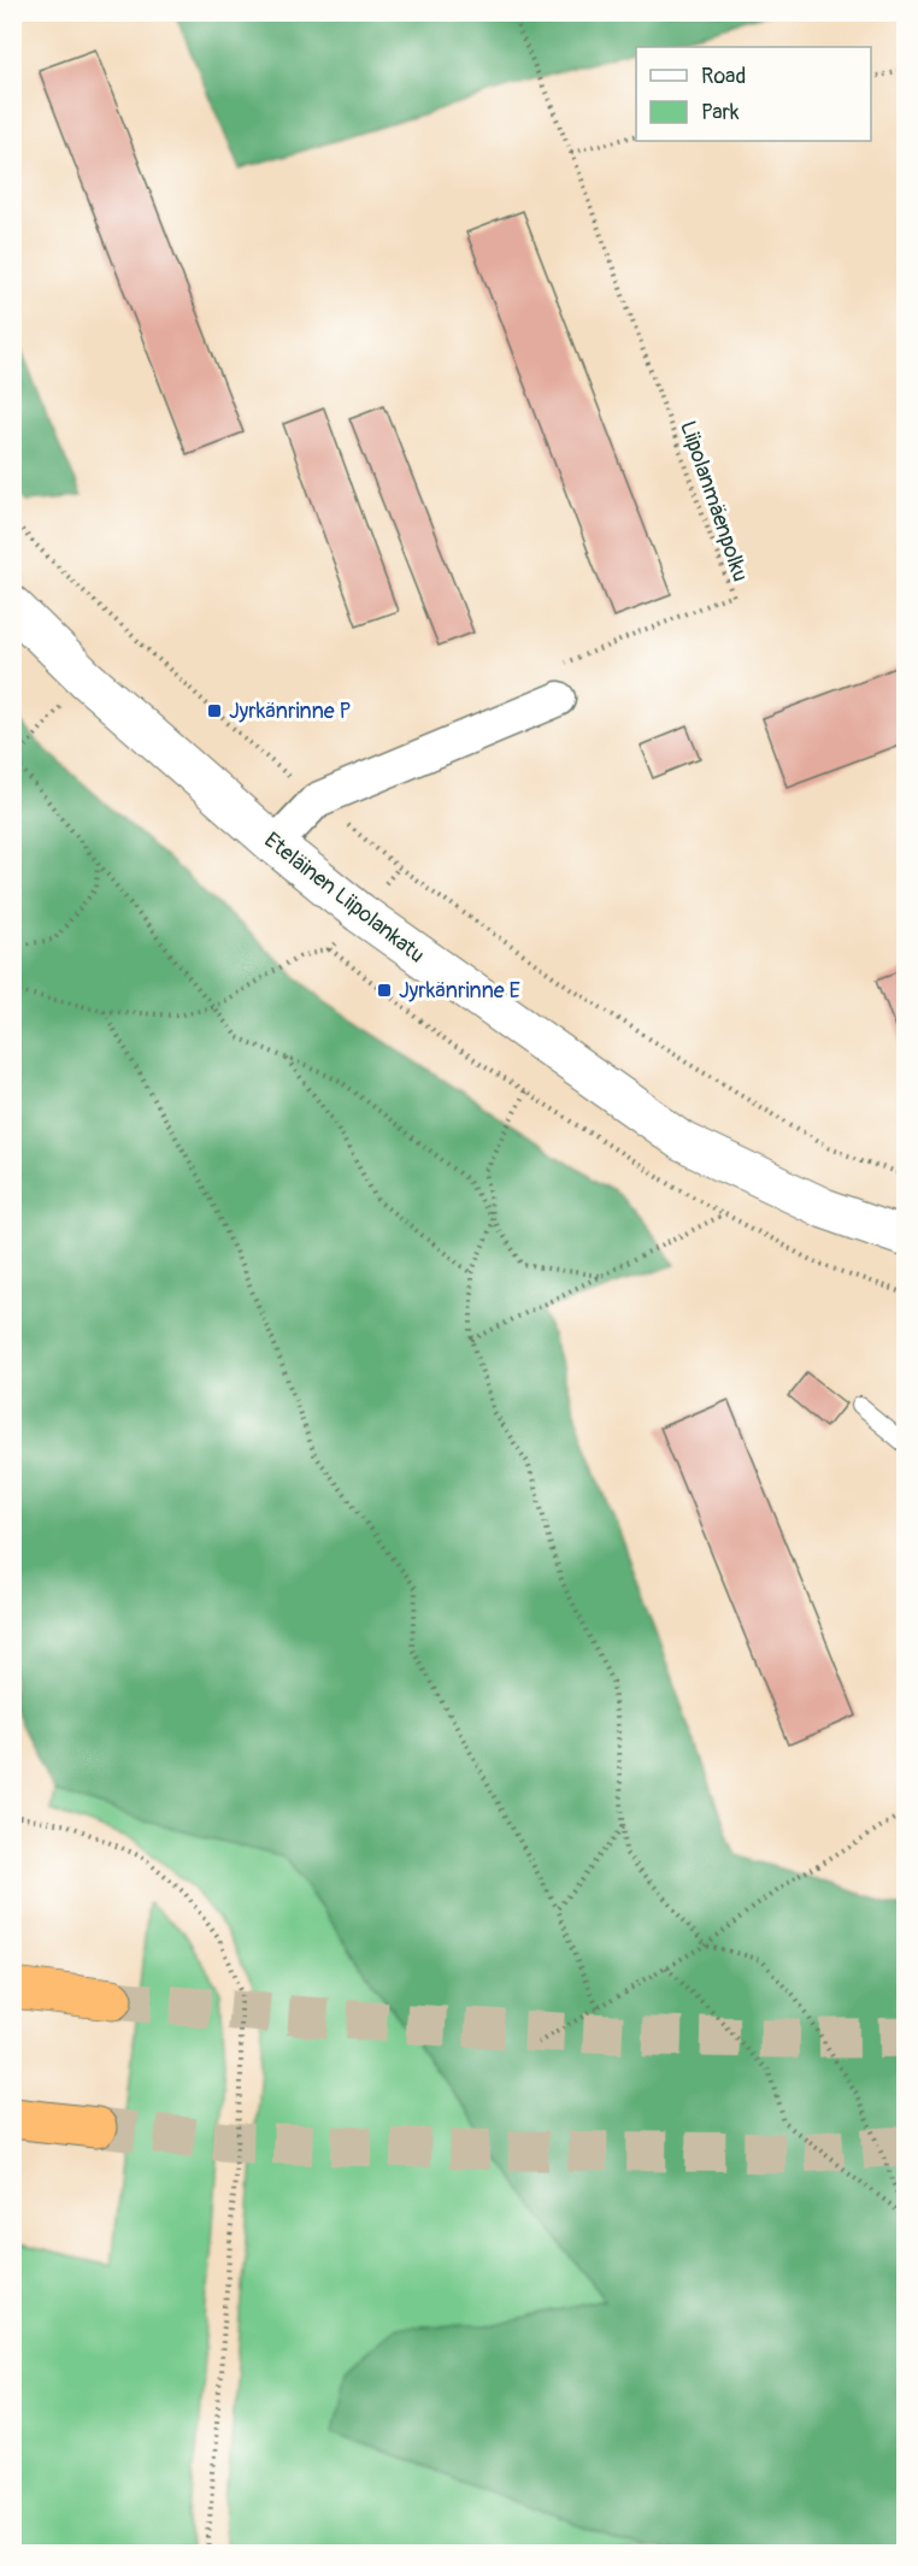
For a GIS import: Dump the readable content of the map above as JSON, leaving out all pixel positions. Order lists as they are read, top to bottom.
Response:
{
  "streets": {
    "street": ["Eteläinen Liipolankatu"],
    "path": ["Liipolanmäenpolku"]
  },
  "places": {
    "transit": ["Jyrkänrinne P", "Jyrkänrinne E"]
  },
  "legend": ["Road", "Park"]
}
